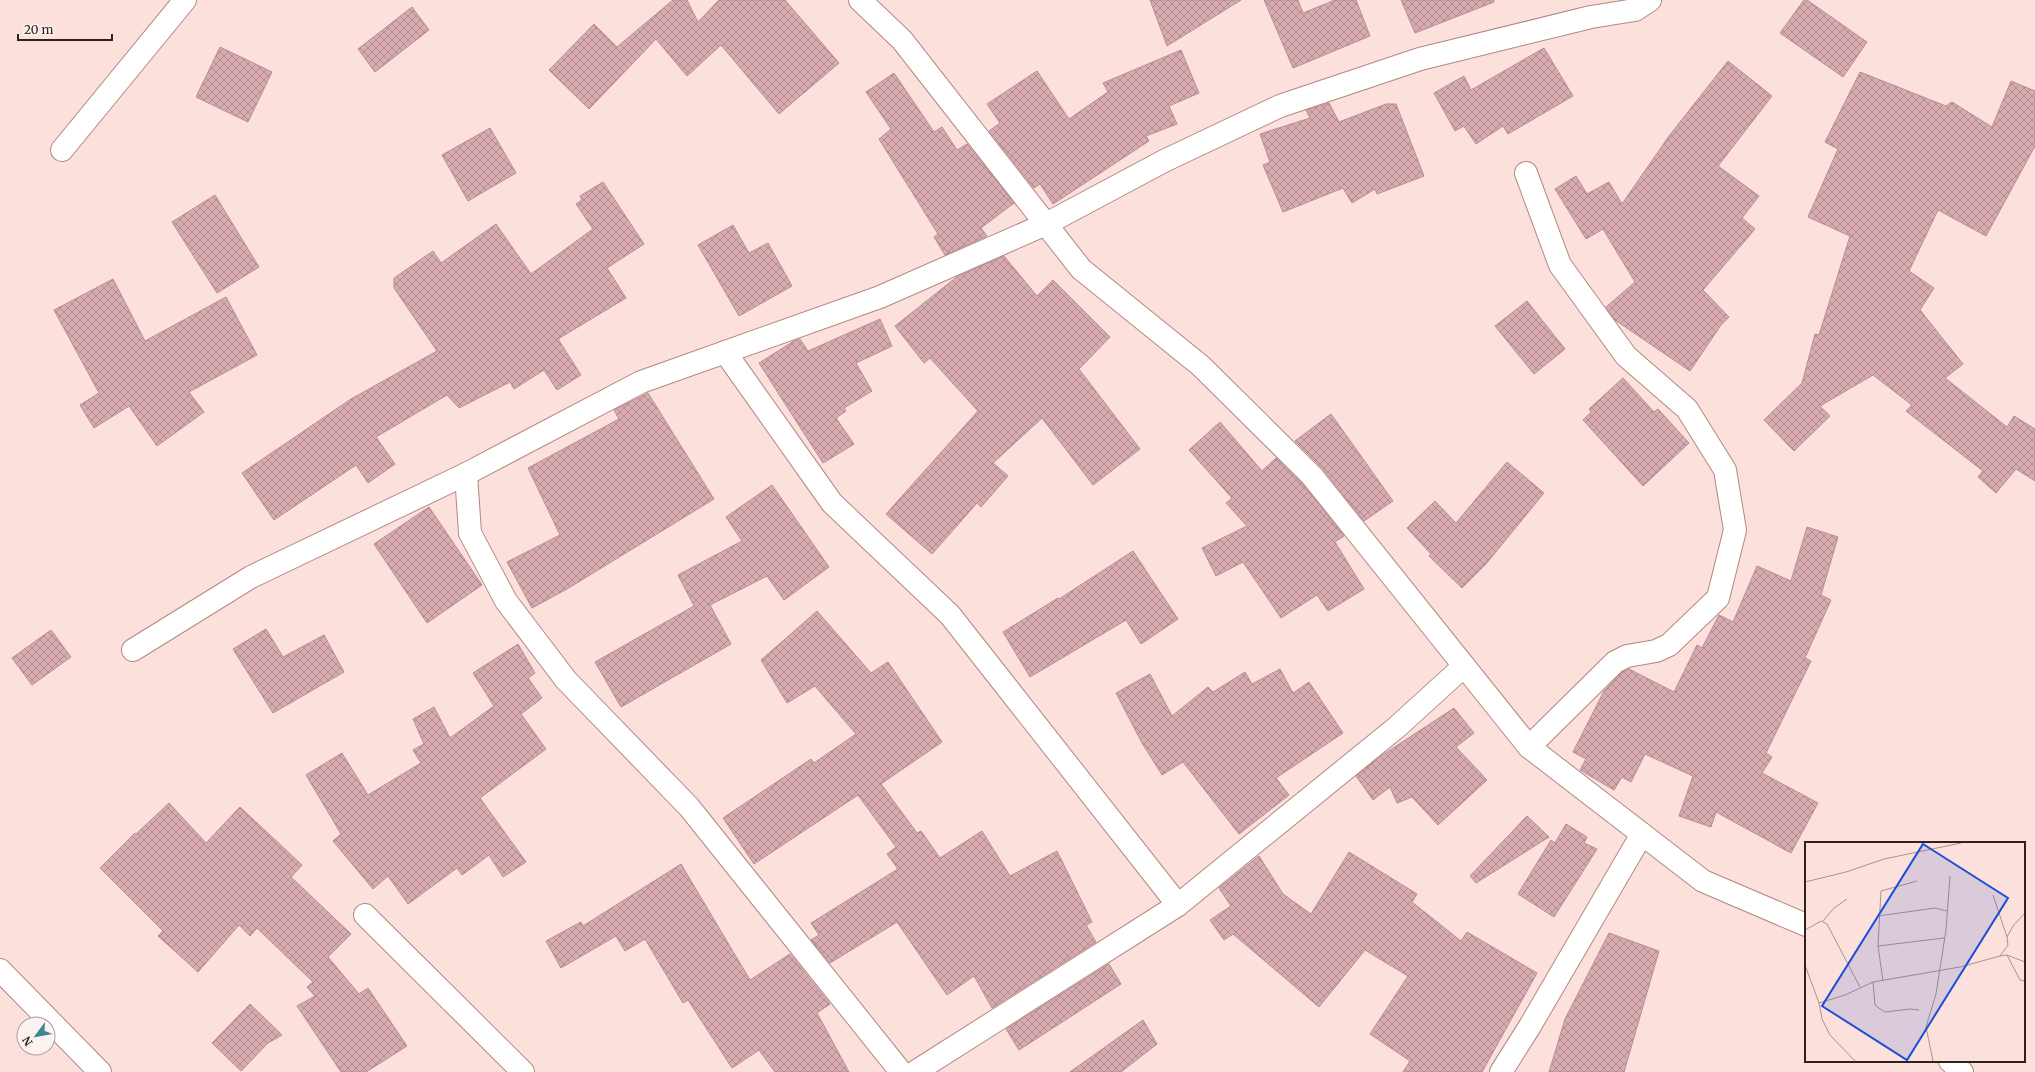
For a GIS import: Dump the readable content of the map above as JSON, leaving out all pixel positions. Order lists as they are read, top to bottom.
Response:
{
  "scale_bar": "20 m",
  "north": "bottom left"
}
